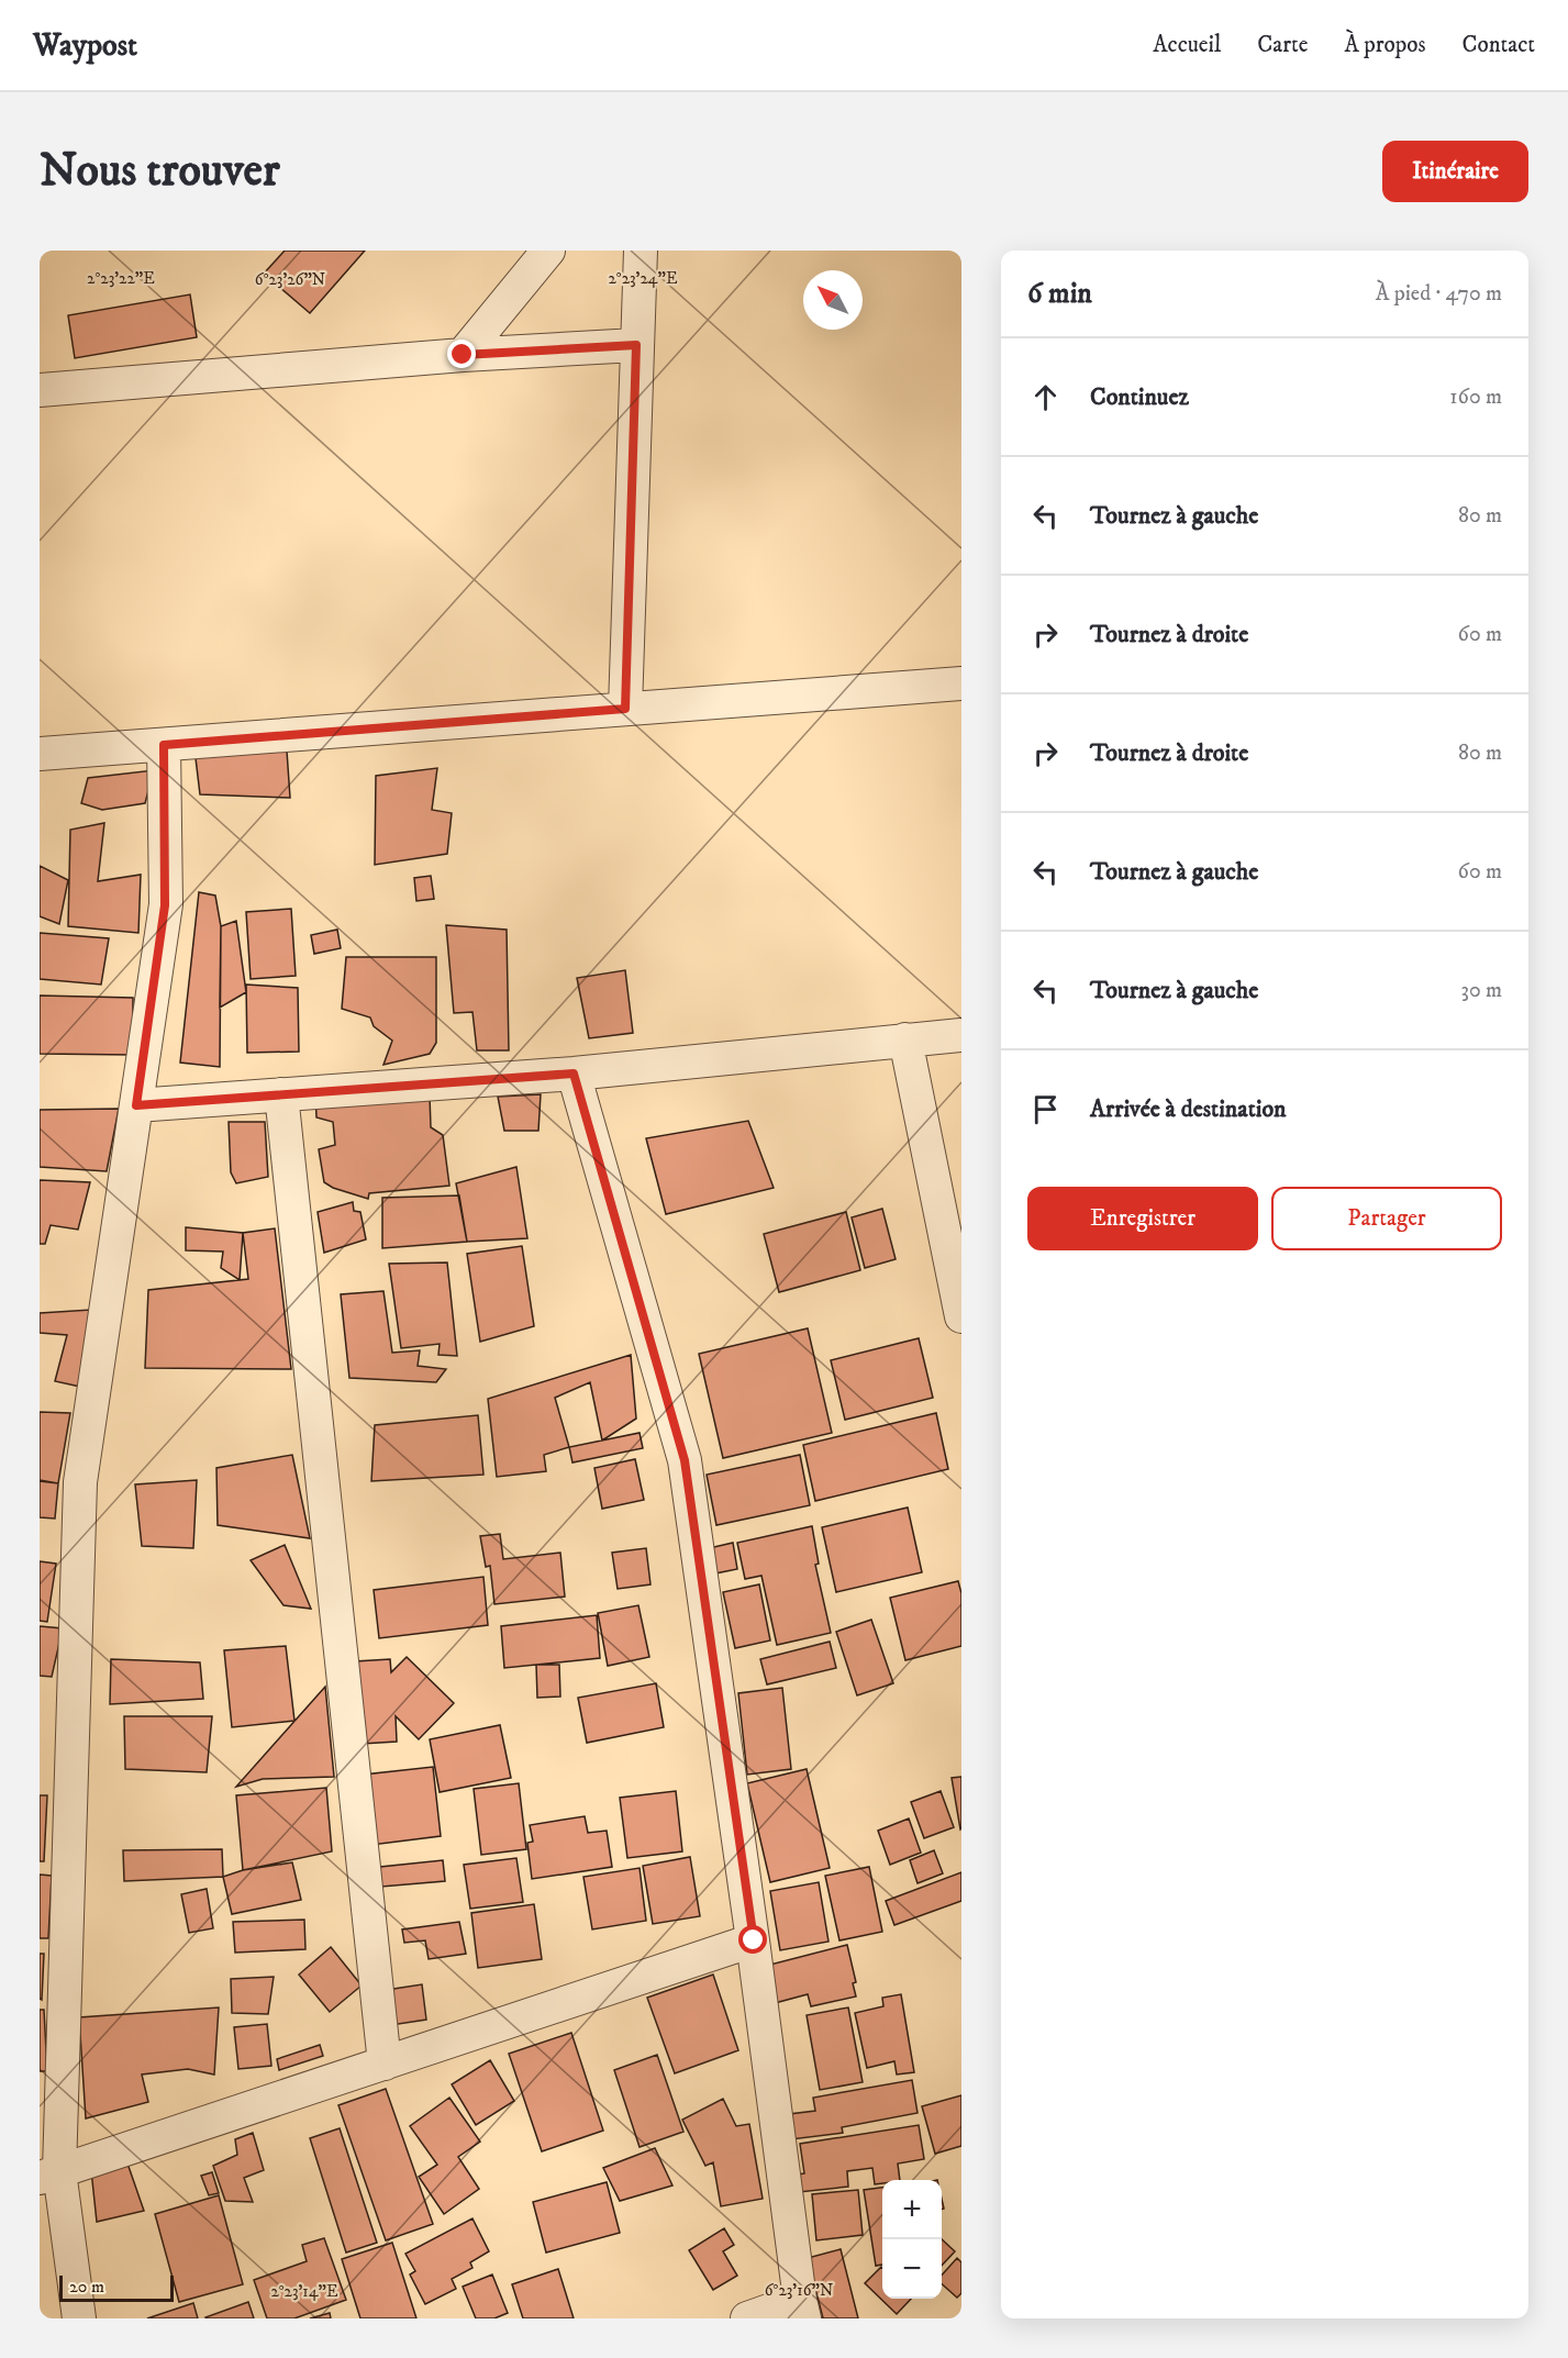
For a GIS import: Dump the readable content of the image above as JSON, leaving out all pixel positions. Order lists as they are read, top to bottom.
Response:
{
  "scale_bar": "20 m",
  "north": "top left",
  "page": {
    "header": "Waypost",
    "nav": [
      "Accueil",
      "Carte",
      "À propos",
      "Contact"
    ],
    "buttons": [
      "Itinéraire",
      ["Enregistrer", "Partager"]
    ],
    "title": "Nous trouver",
    "heading": ["6 min", "À pied · 470 m"],
    "list": [
      ["Continuez", "160 m"],
      ["Tournez à gauche", "80 m"],
      ["Tournez à droite", "60 m"],
      ["Tournez à droite", "80 m"],
      ["Tournez à gauche", "60 m"],
      ["Tournez à gauche", "30 m"],
      "Arrivée à destination"
    ],
    "map_buttons": ["+", "−"],
    "scale": "20 m"
  },
  "coordinates": [
    "2°23'22\"E",
    "2°23'24\"E",
    "6°23'26\"N",
    "6°23'16\"N",
    "2°23'14\"E"
  ]
}
